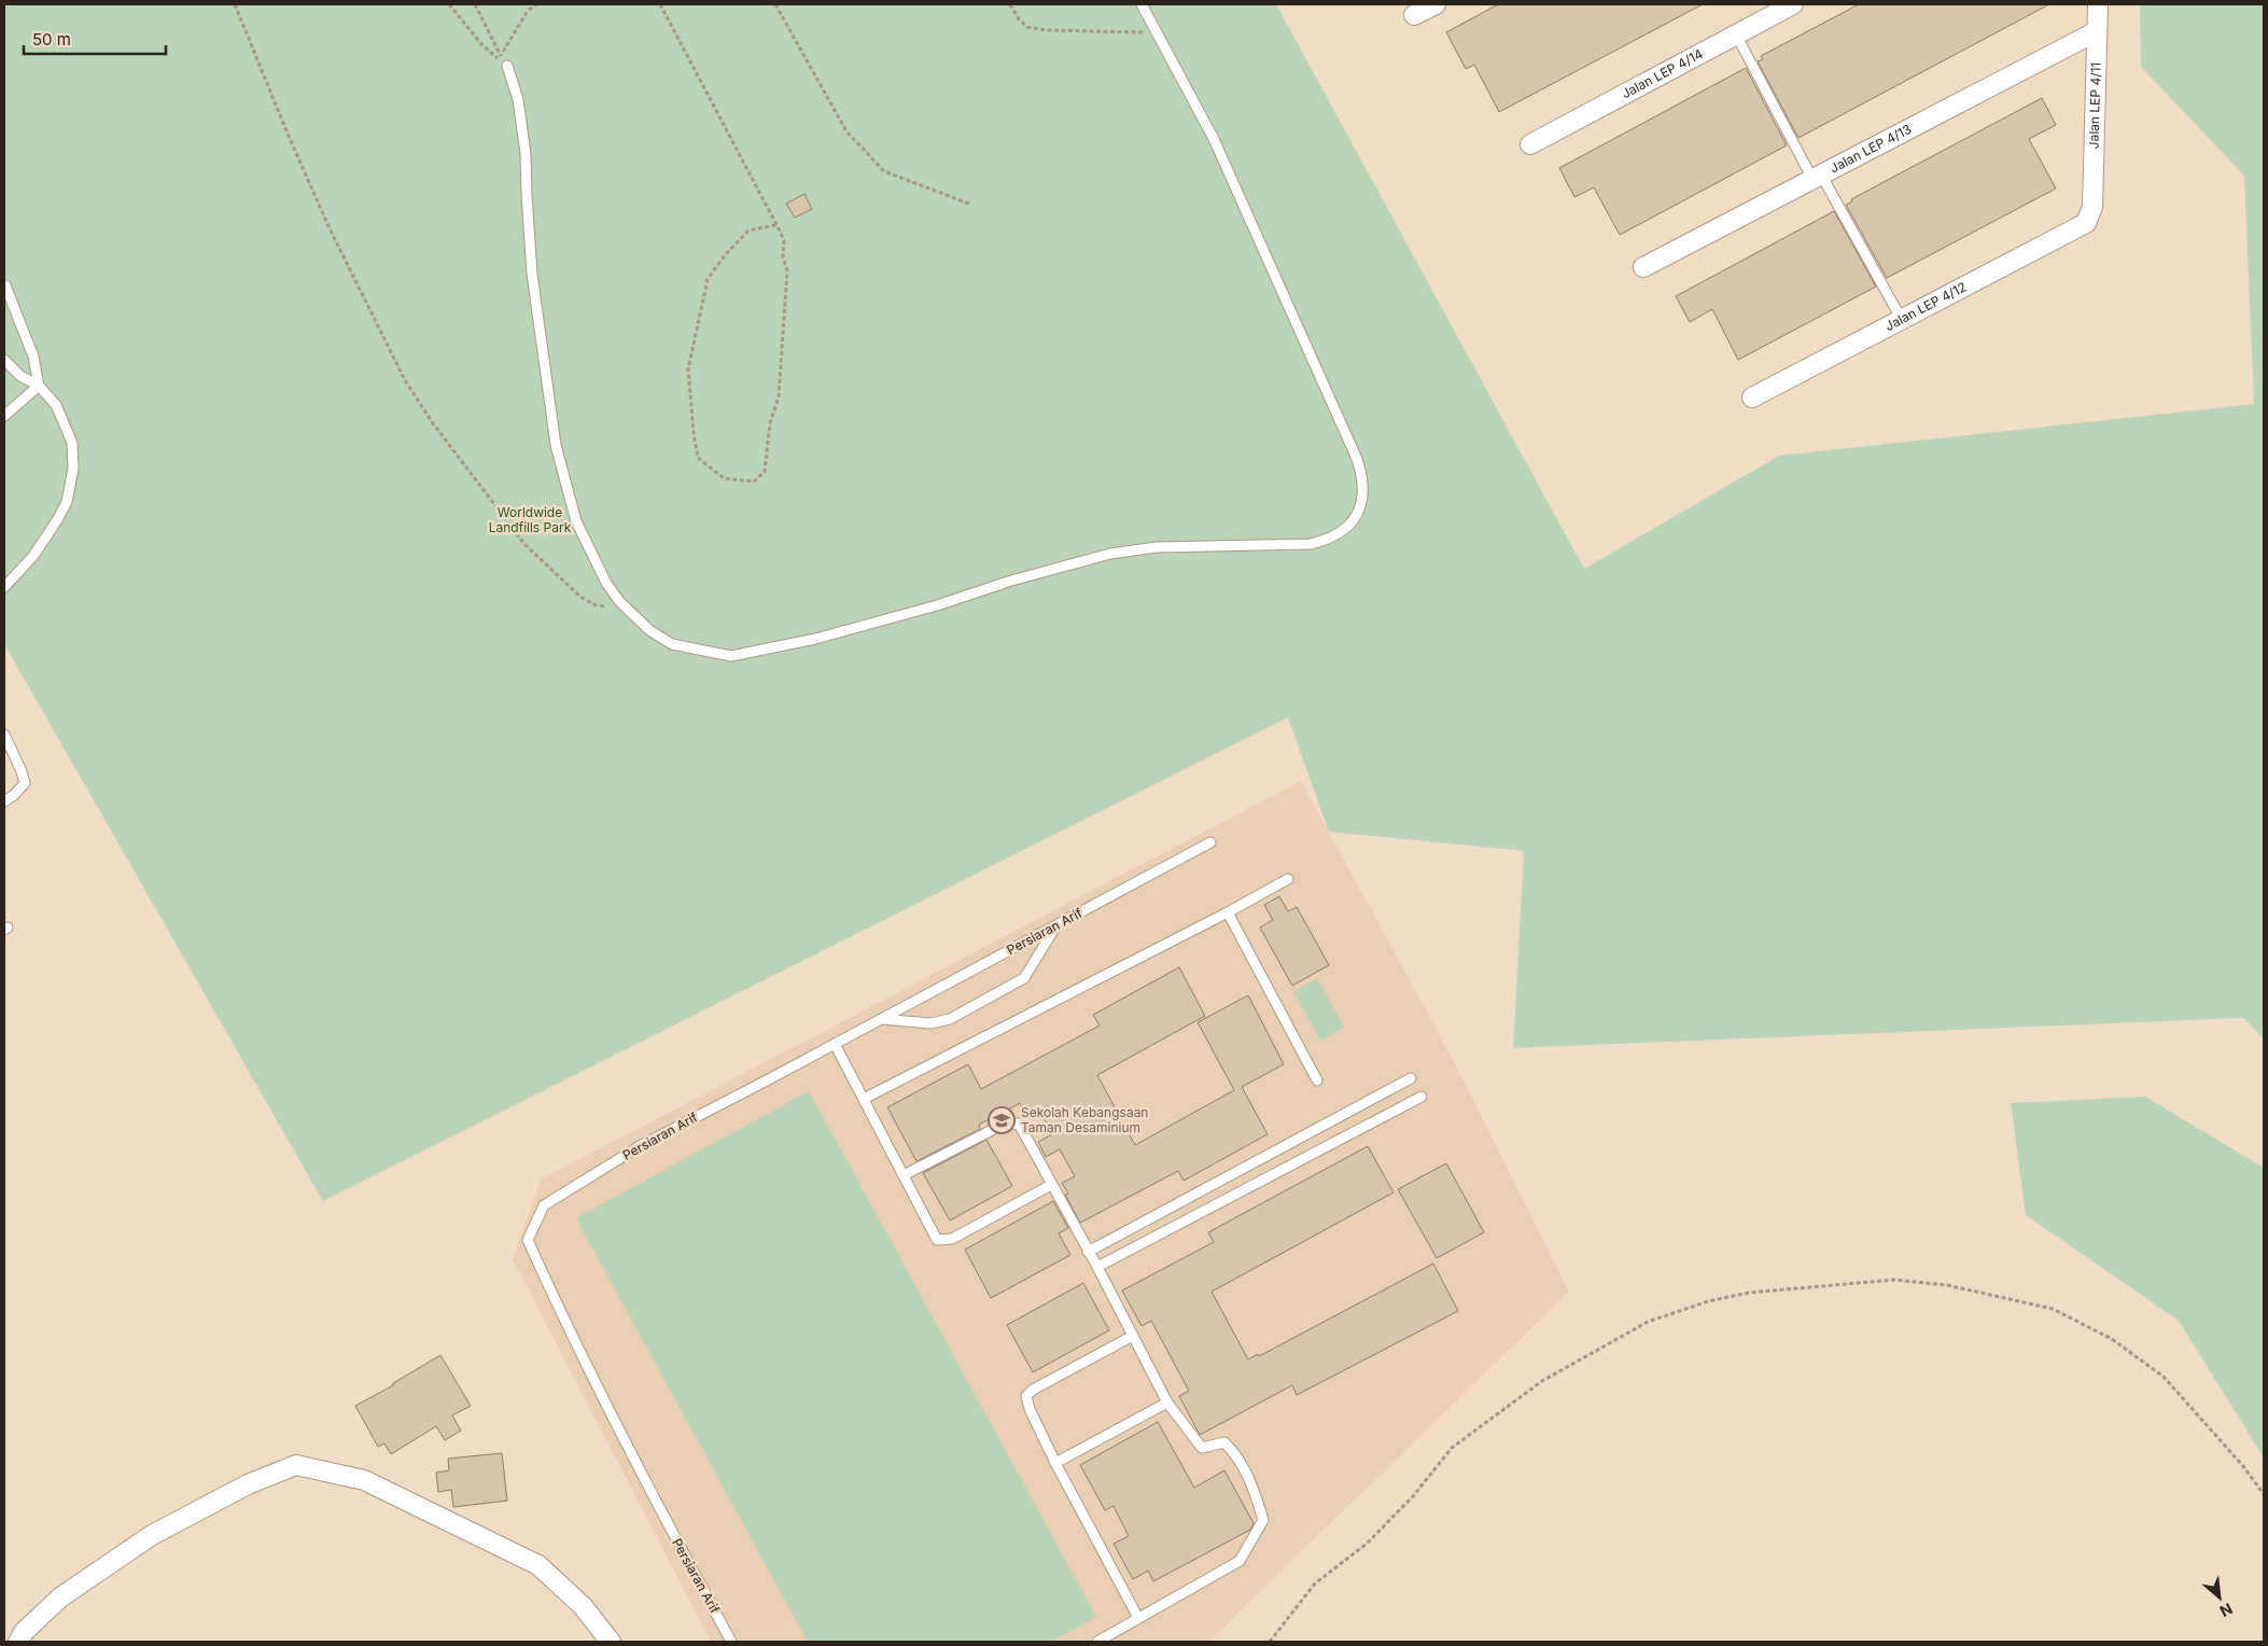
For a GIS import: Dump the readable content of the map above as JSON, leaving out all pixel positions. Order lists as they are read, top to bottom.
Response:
{
  "streets": {
    "street": [
      "Jalan LEP 4/14",
      "Jalan LEP 4/11",
      "Jalan LEP 4/13",
      "Jalan LEP 4/12"
    ],
    "lane": ["Persiaran Arif"]
  },
  "crossings": [
    ["Jalan LEP 4/11", "Jalan LEP 4/13"],
    ["Jalan LEP 4/11", "Jalan LEP 4/12"]
  ],
  "parks": ["Worldwide Landfills Park"],
  "places": {
    "school or university": ["Sekolah Kebangsaan Taman Desaminium"]
  },
  "scale_bar": "50 m",
  "north": "bottom right"
}
